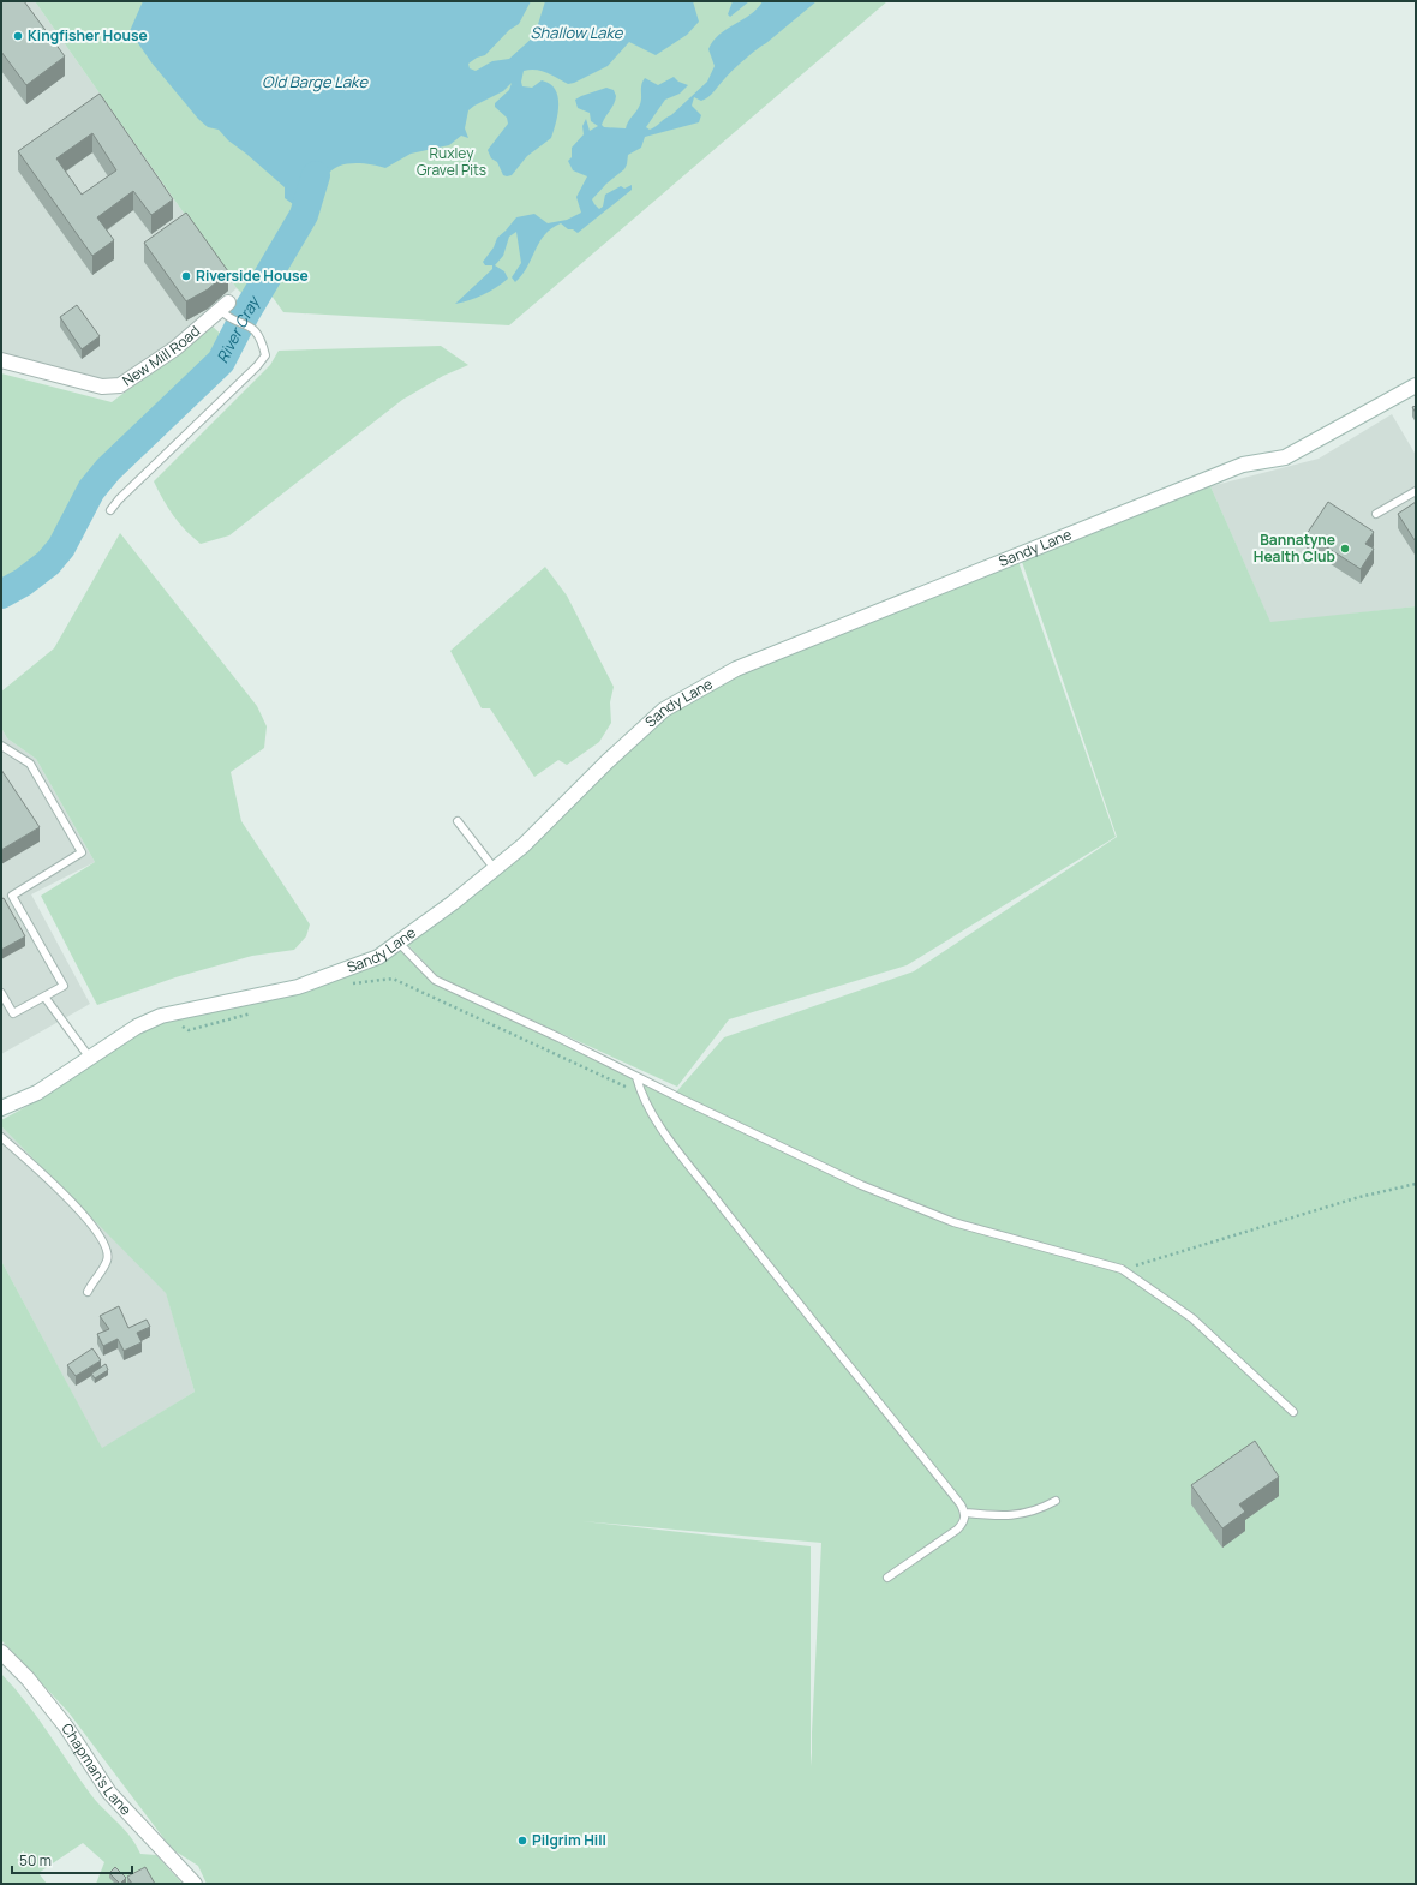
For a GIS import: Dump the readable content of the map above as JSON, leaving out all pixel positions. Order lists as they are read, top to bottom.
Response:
{
  "streets": {
    "street": ["New Mill Road", "Sandy Lane", "Chapman's Lane"]
  },
  "water": ["Shallow Lake", "Old Barge Lake", "River Cray"],
  "parks": ["Ruxley Gravel Pits"],
  "places": [
    "Kingfisher House",
    "Riverside House",
    "Bannatyne Health Club",
    "Pilgrim Hill"
  ],
  "scale_bar": "50 m"
}
